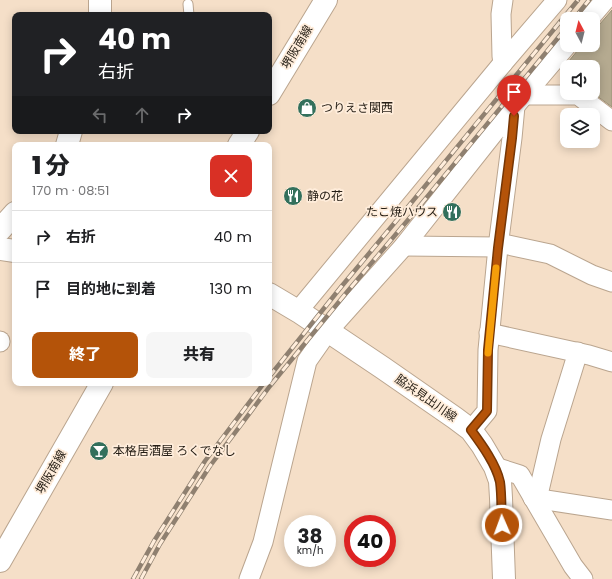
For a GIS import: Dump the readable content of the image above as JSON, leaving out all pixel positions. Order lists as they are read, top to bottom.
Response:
{
  "streets": {
    "street": ["堺阪南線", "脇浜見出川線"]
  },
  "places": {
    "shop": ["つりえさ関西"],
    "restaurant": ["静の花", "たこ焼ハウス"],
    "bar": ["本格居酒屋 ろくでなし"]
  },
  "north": "top",
  "page": {
    "turn": ["40 m", "右折"],
    "heading": ["1 分", "170 m · 08:51"],
    "list": [
      {
        "name": "右折",
        "value": "40 m"
      },
      {
        "name": "目的地に到着",
        "value": "130 m"
      }
    ],
    "buttons": ["終了", "共有"],
    "speed": "38 km/h",
    "limit": "40"
  }
}
